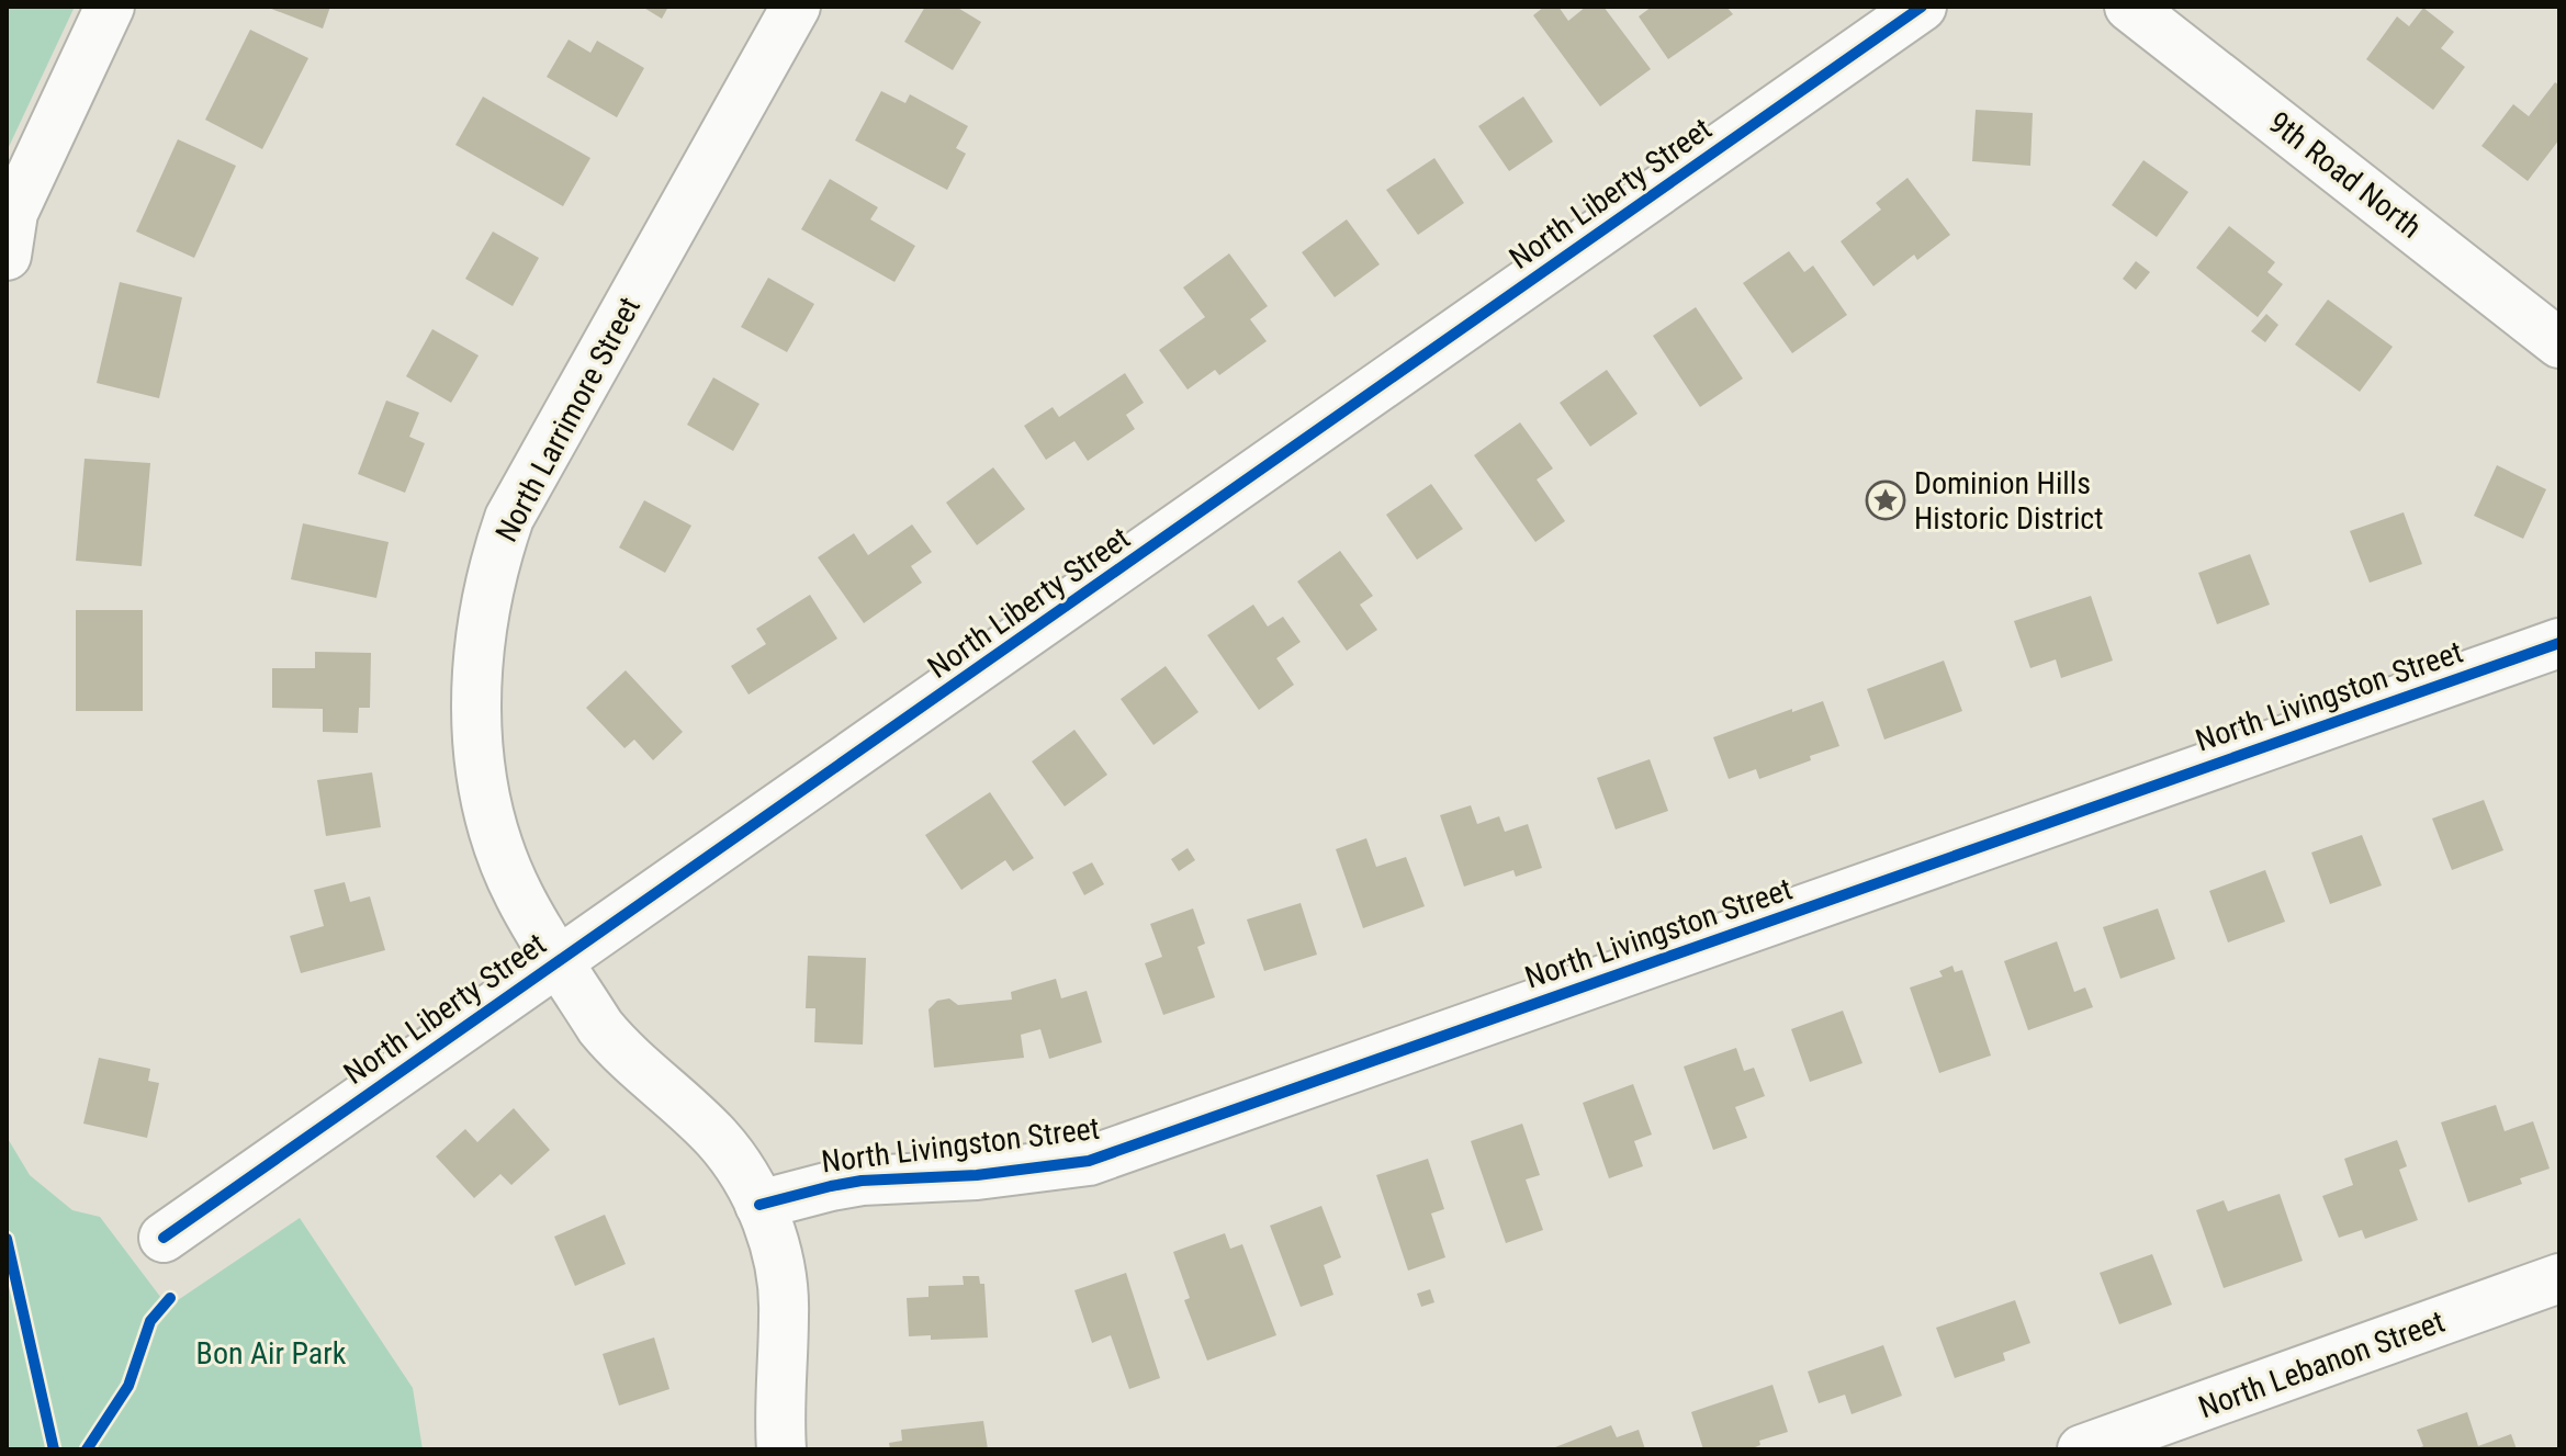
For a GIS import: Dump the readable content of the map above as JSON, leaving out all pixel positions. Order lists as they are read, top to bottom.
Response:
{
  "streets": {
    "street": [
      "9th Road North",
      "North Liberty Street",
      "North Larrimore Street",
      "North Livingston Street",
      "North Lebanon Street"
    ]
  },
  "crossings": [
    ["North Liberty Street", "North Larrimore Street"],
    ["North Larrimore Street", "North Livingston Street"]
  ],
  "parks": ["Bon Air Park"],
  "places": {
    "place": ["Dominion Hills Historic District"]
  }
}
